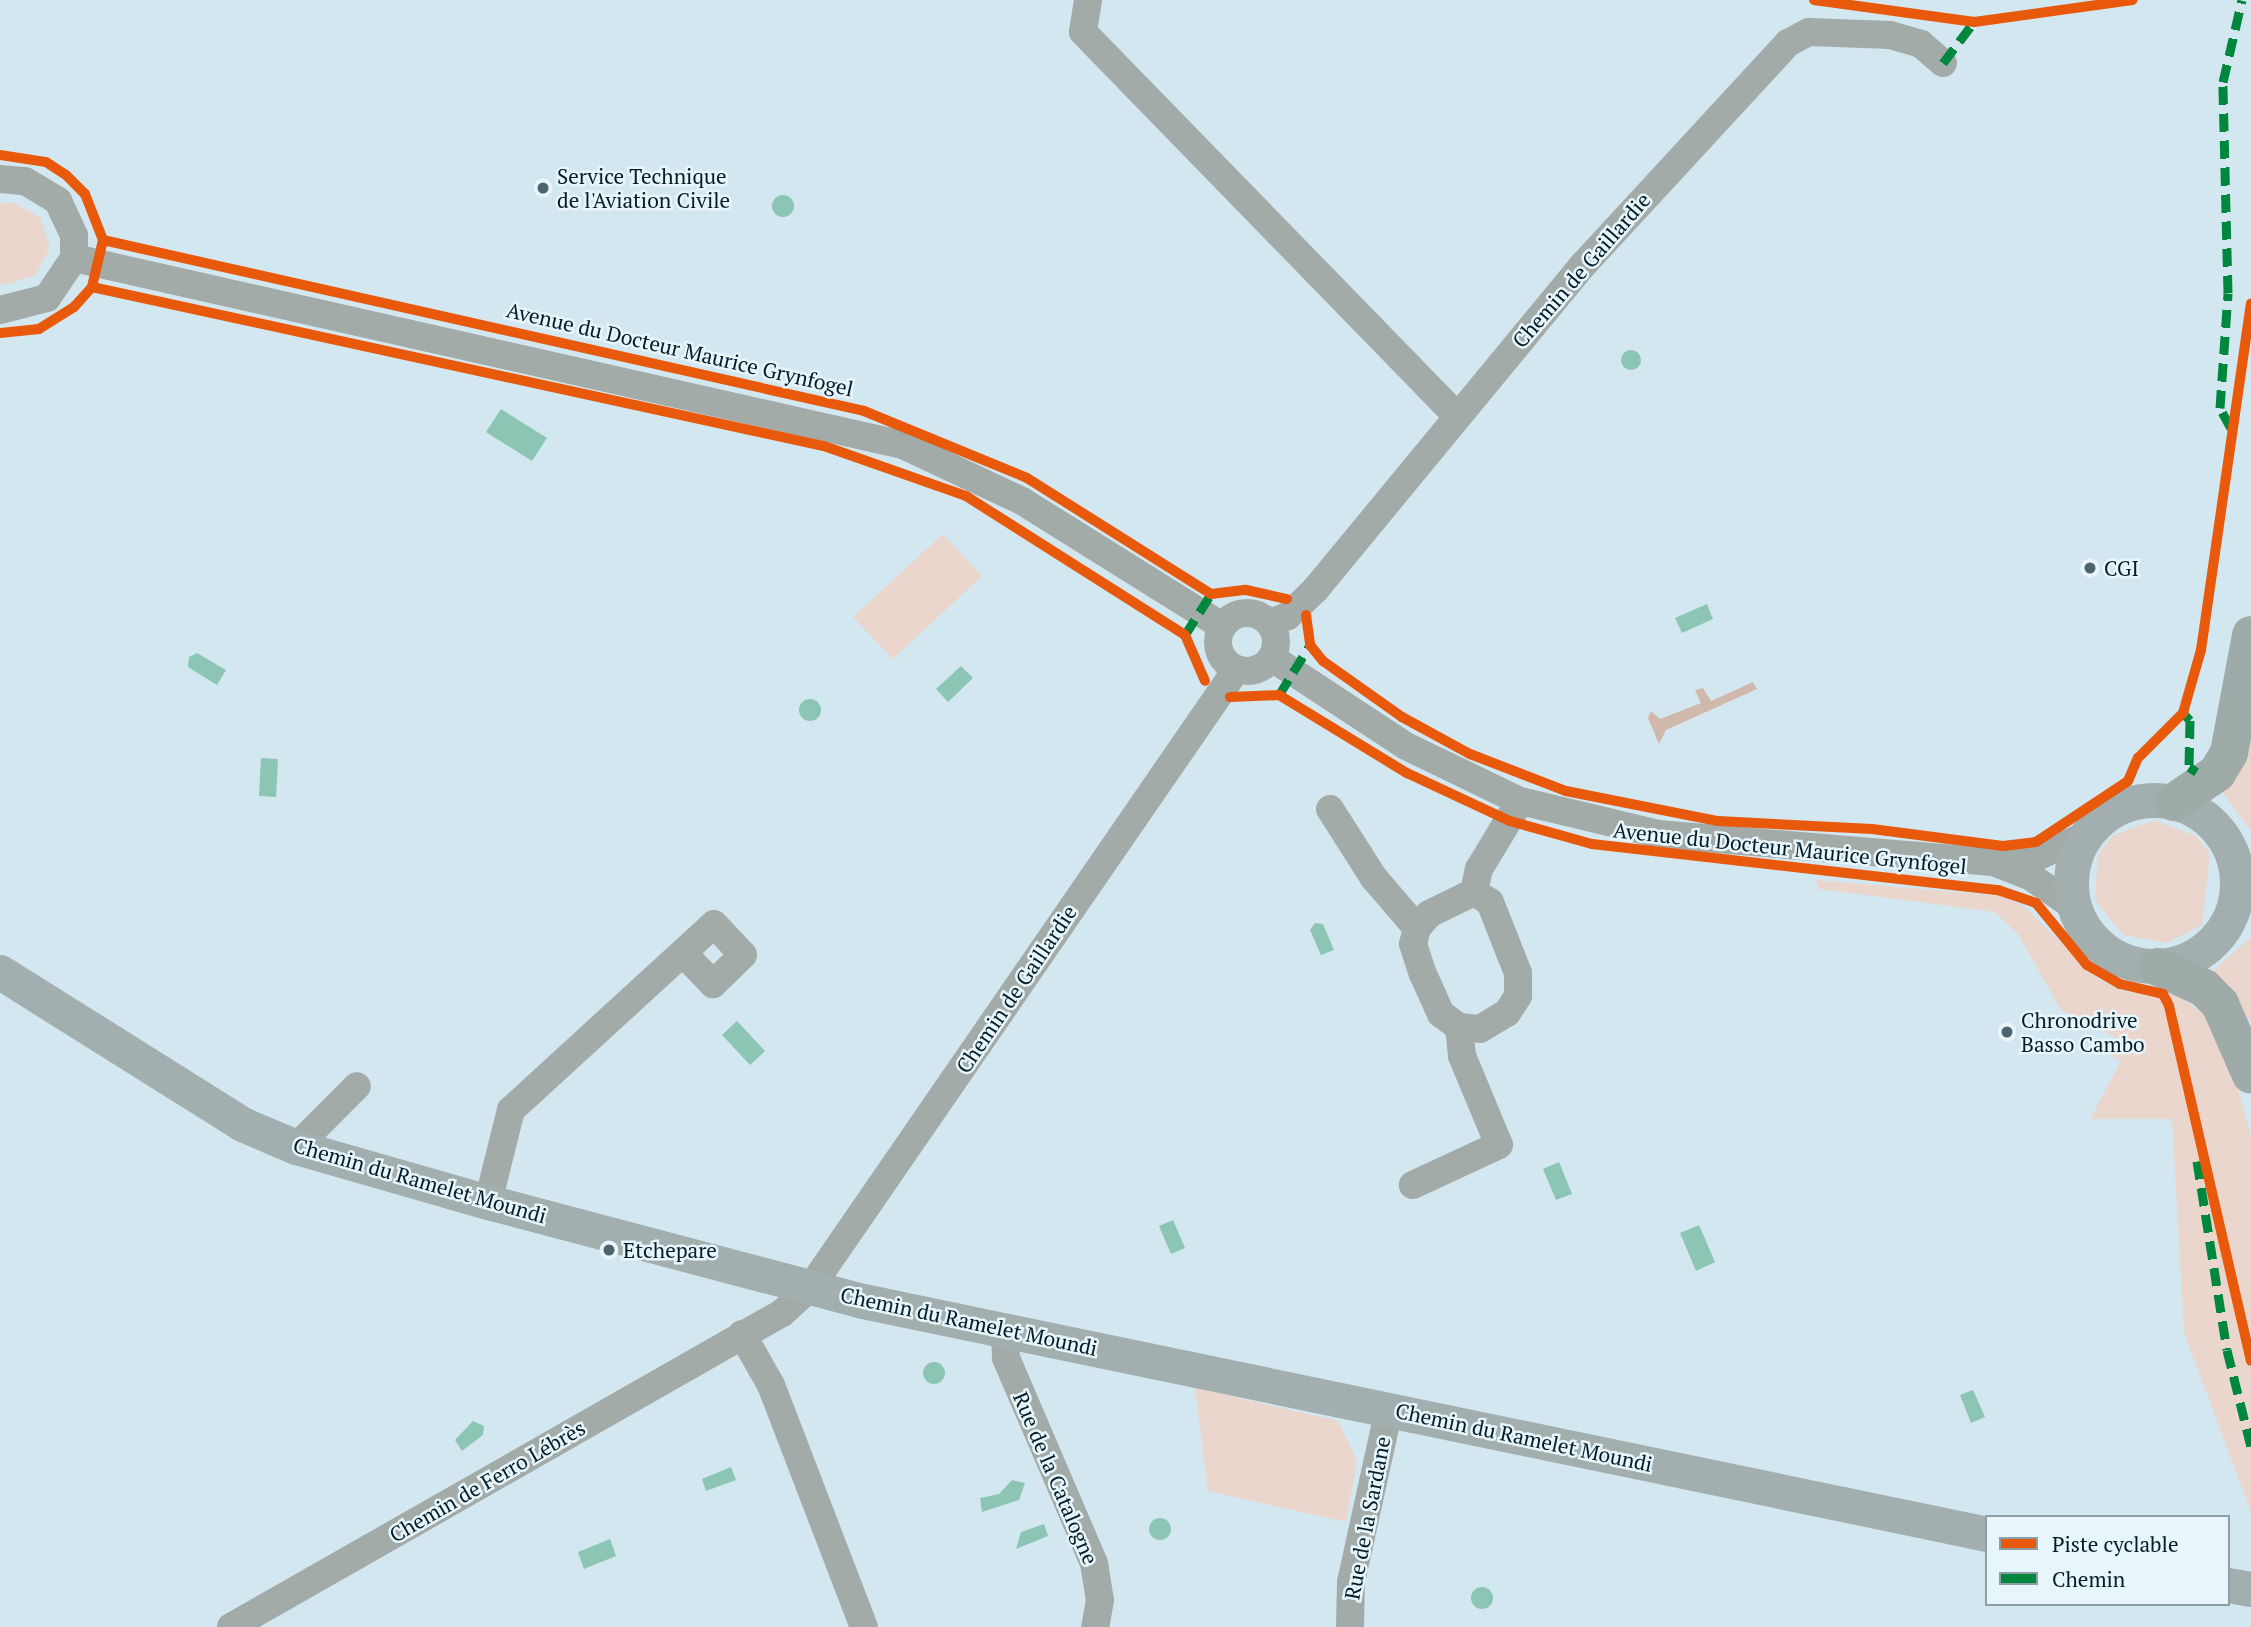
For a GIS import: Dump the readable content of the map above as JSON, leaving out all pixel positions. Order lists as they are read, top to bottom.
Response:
{
  "streets": {
    "main road": ["Chemin du Ramelet Moundi"],
    "street": [
      "Chemin de Gaillardie",
      "Avenue du Docteur Maurice Grynfogel",
      "Rue de la Catalogne",
      "Chemin de Ferro Lébrès",
      "Rue de la Sardane"
    ]
  },
  "crossings": [
    ["Chemin de Gaillardie", "Avenue du Docteur Maurice Grynfogel"],
    ["Chemin de Gaillardie", "Chemin du Ramelet Moundi"],
    ["Chemin de Gaillardie", "Chemin de Ferro Lébrès"],
    ["Chemin du Ramelet Moundi", "Rue de la Catalogne"],
    ["Chemin du Ramelet Moundi", "Chemin de Ferro Lébrès"],
    ["Chemin du Ramelet Moundi", "Rue de la Sardane"]
  ],
  "places": [
    "Service Technique de l'Aviation Civile",
    "CGI",
    "Chronodrive Basso Cambo",
    "Etchepare"
  ],
  "legend": ["Piste cyclable", "Chemin"]
}
